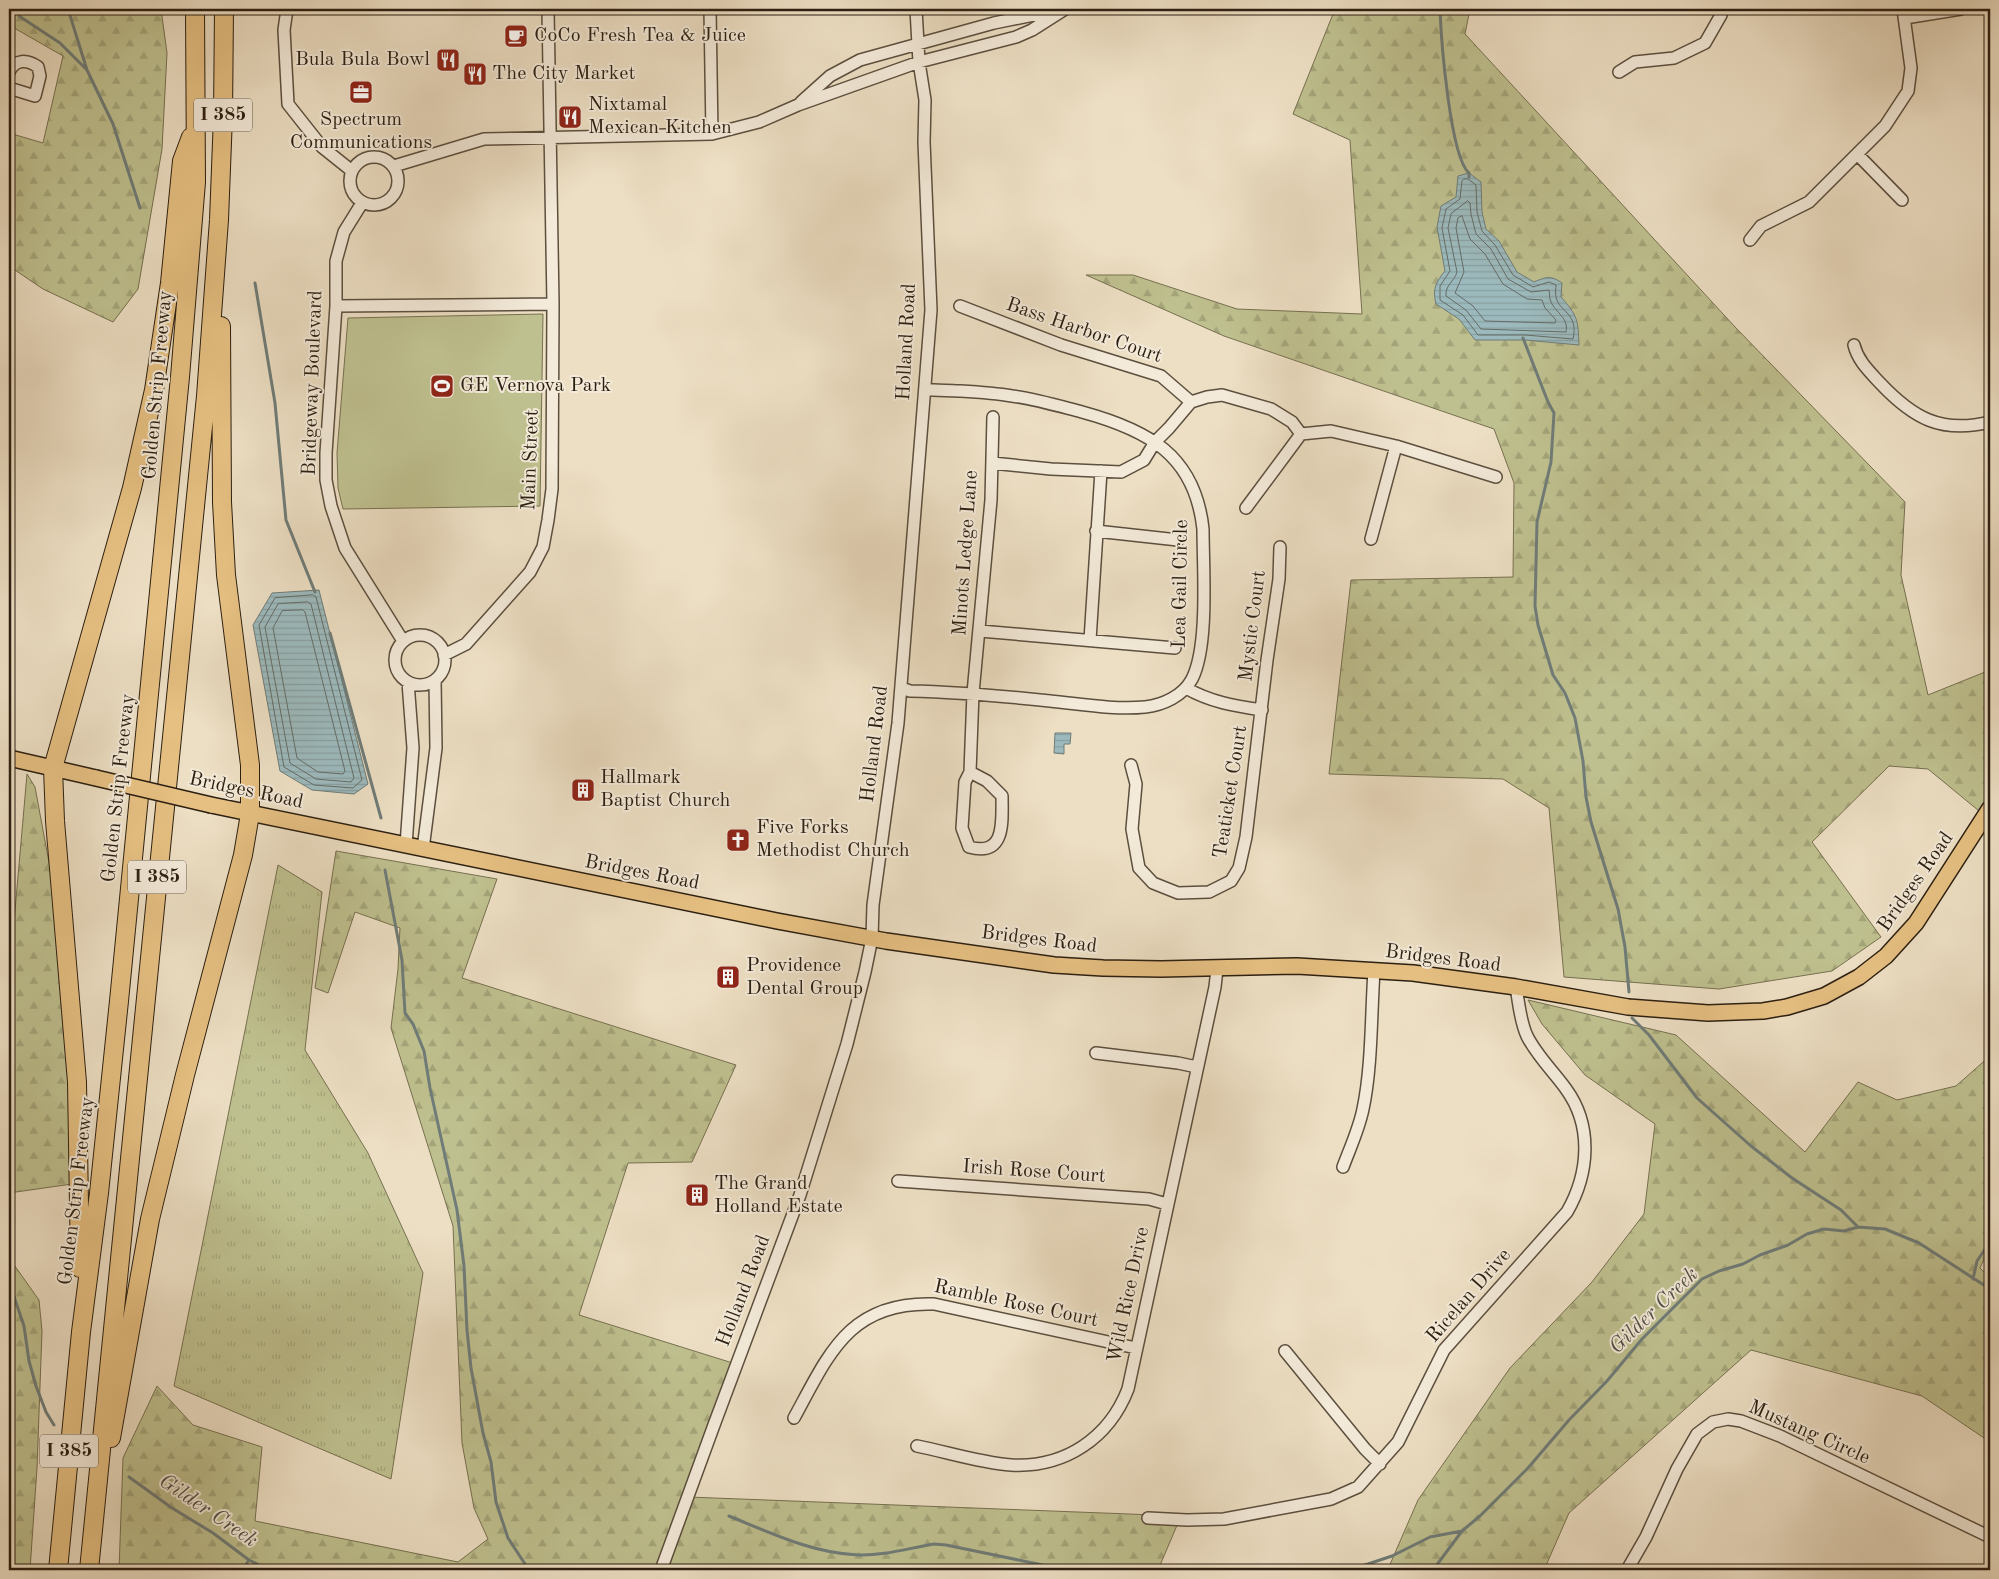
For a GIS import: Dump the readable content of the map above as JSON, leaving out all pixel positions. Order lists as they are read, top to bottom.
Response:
{
  "streets": {
    "highway": ["I 385", "Golden Strip Freeway"],
    "main road": ["Bridges Road"],
    "street": [
      "Bass Harbor Court",
      "Holland Road",
      "Bridgeway Boulevard",
      "Main Street",
      "Minots Ledge Lane",
      "Lea Gail Circle",
      "Mystic Court",
      "Teaticket Court",
      "Irish Rose Court",
      "Wild Rice Drive",
      "Ricelan Drive",
      "Ramble Rose Court",
      "Mustang Circle"
    ]
  },
  "crossings": [
    ["Holland Road", "Lea Gail Circle"],
    ["Holland Road", "Bridges Road"],
    ["Bridgeway Boulevard", "Main Street"],
    ["Mystic Court", "Teaticket Court"],
    ["Bridges Road", "Wild Rice Drive"],
    ["Bridges Road", "Ricelan Drive"],
    ["Irish Rose Court", "Wild Rice Drive"],
    ["Wild Rice Drive", "Ramble Rose Court"]
  ],
  "water": ["Gilder Creek"],
  "places": {
    "cafe": ["CoCo Fresh Tea & Juice"],
    "restaurant": ["Bula Bula Bowl", "The City Market", "Nixtamal Mexican Kitchen"],
    "office": ["Spectrum Communications"],
    "sports": ["GE Vernova Park"],
    "building": ["Hallmark Baptist Church", "Providence Dental Group", "The Grand Holland Estate"],
    "church": ["Five Forks Methodist Church"]
  }
}
